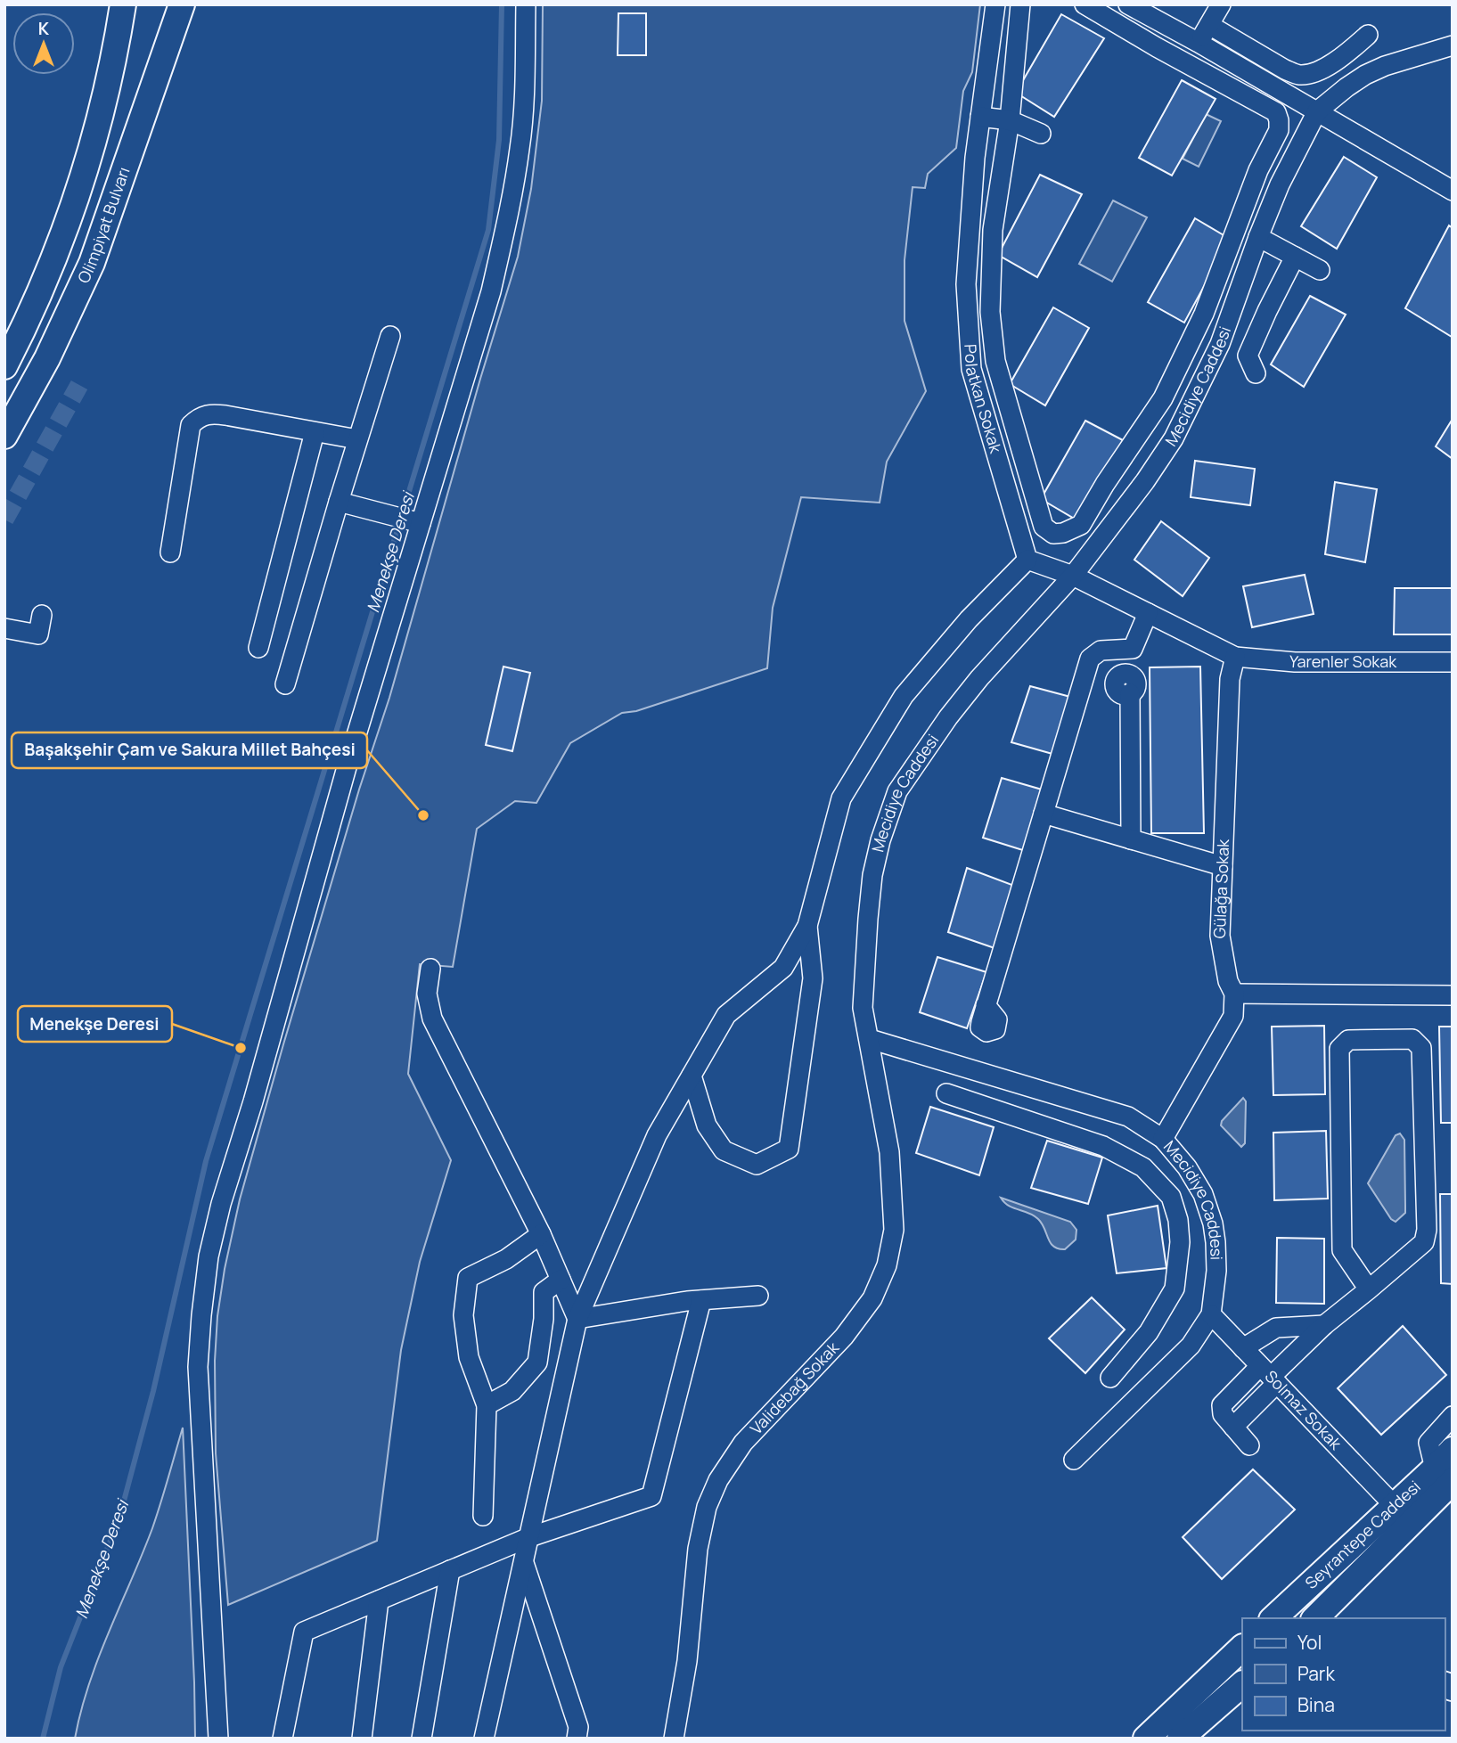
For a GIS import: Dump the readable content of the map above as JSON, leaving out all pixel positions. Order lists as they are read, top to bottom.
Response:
{
  "streets": {
    "main road": ["Olimpiyat Bulvarı", "Seyrantepe Caddesi"],
    "street": [
      "Mecidiye Caddesi",
      "Polatkan Sokak",
      "Yarenler Sokak",
      "Gülağa Sokak",
      "Validebağ Sokak",
      "Solmaz Sokak"
    ]
  },
  "crossings": [
    ["Mecidiye Caddesi", "Gülağa Sokak"],
    ["Mecidiye Caddesi", "Validebağ Sokak"],
    ["Mecidiye Caddesi", "Solmaz Sokak"],
    ["Yarenler Sokak", "Gülağa Sokak"],
    ["Solmaz Sokak", "Seyrantepe Caddesi"]
  ],
  "water": ["Menekşe Deresi"],
  "places": ["Başakşehir Çam ve Sakura Millet Bahçesi", "Menekşe Deresi"],
  "legend": ["Yol", "Park", "Bina"],
  "north": "top"
}
